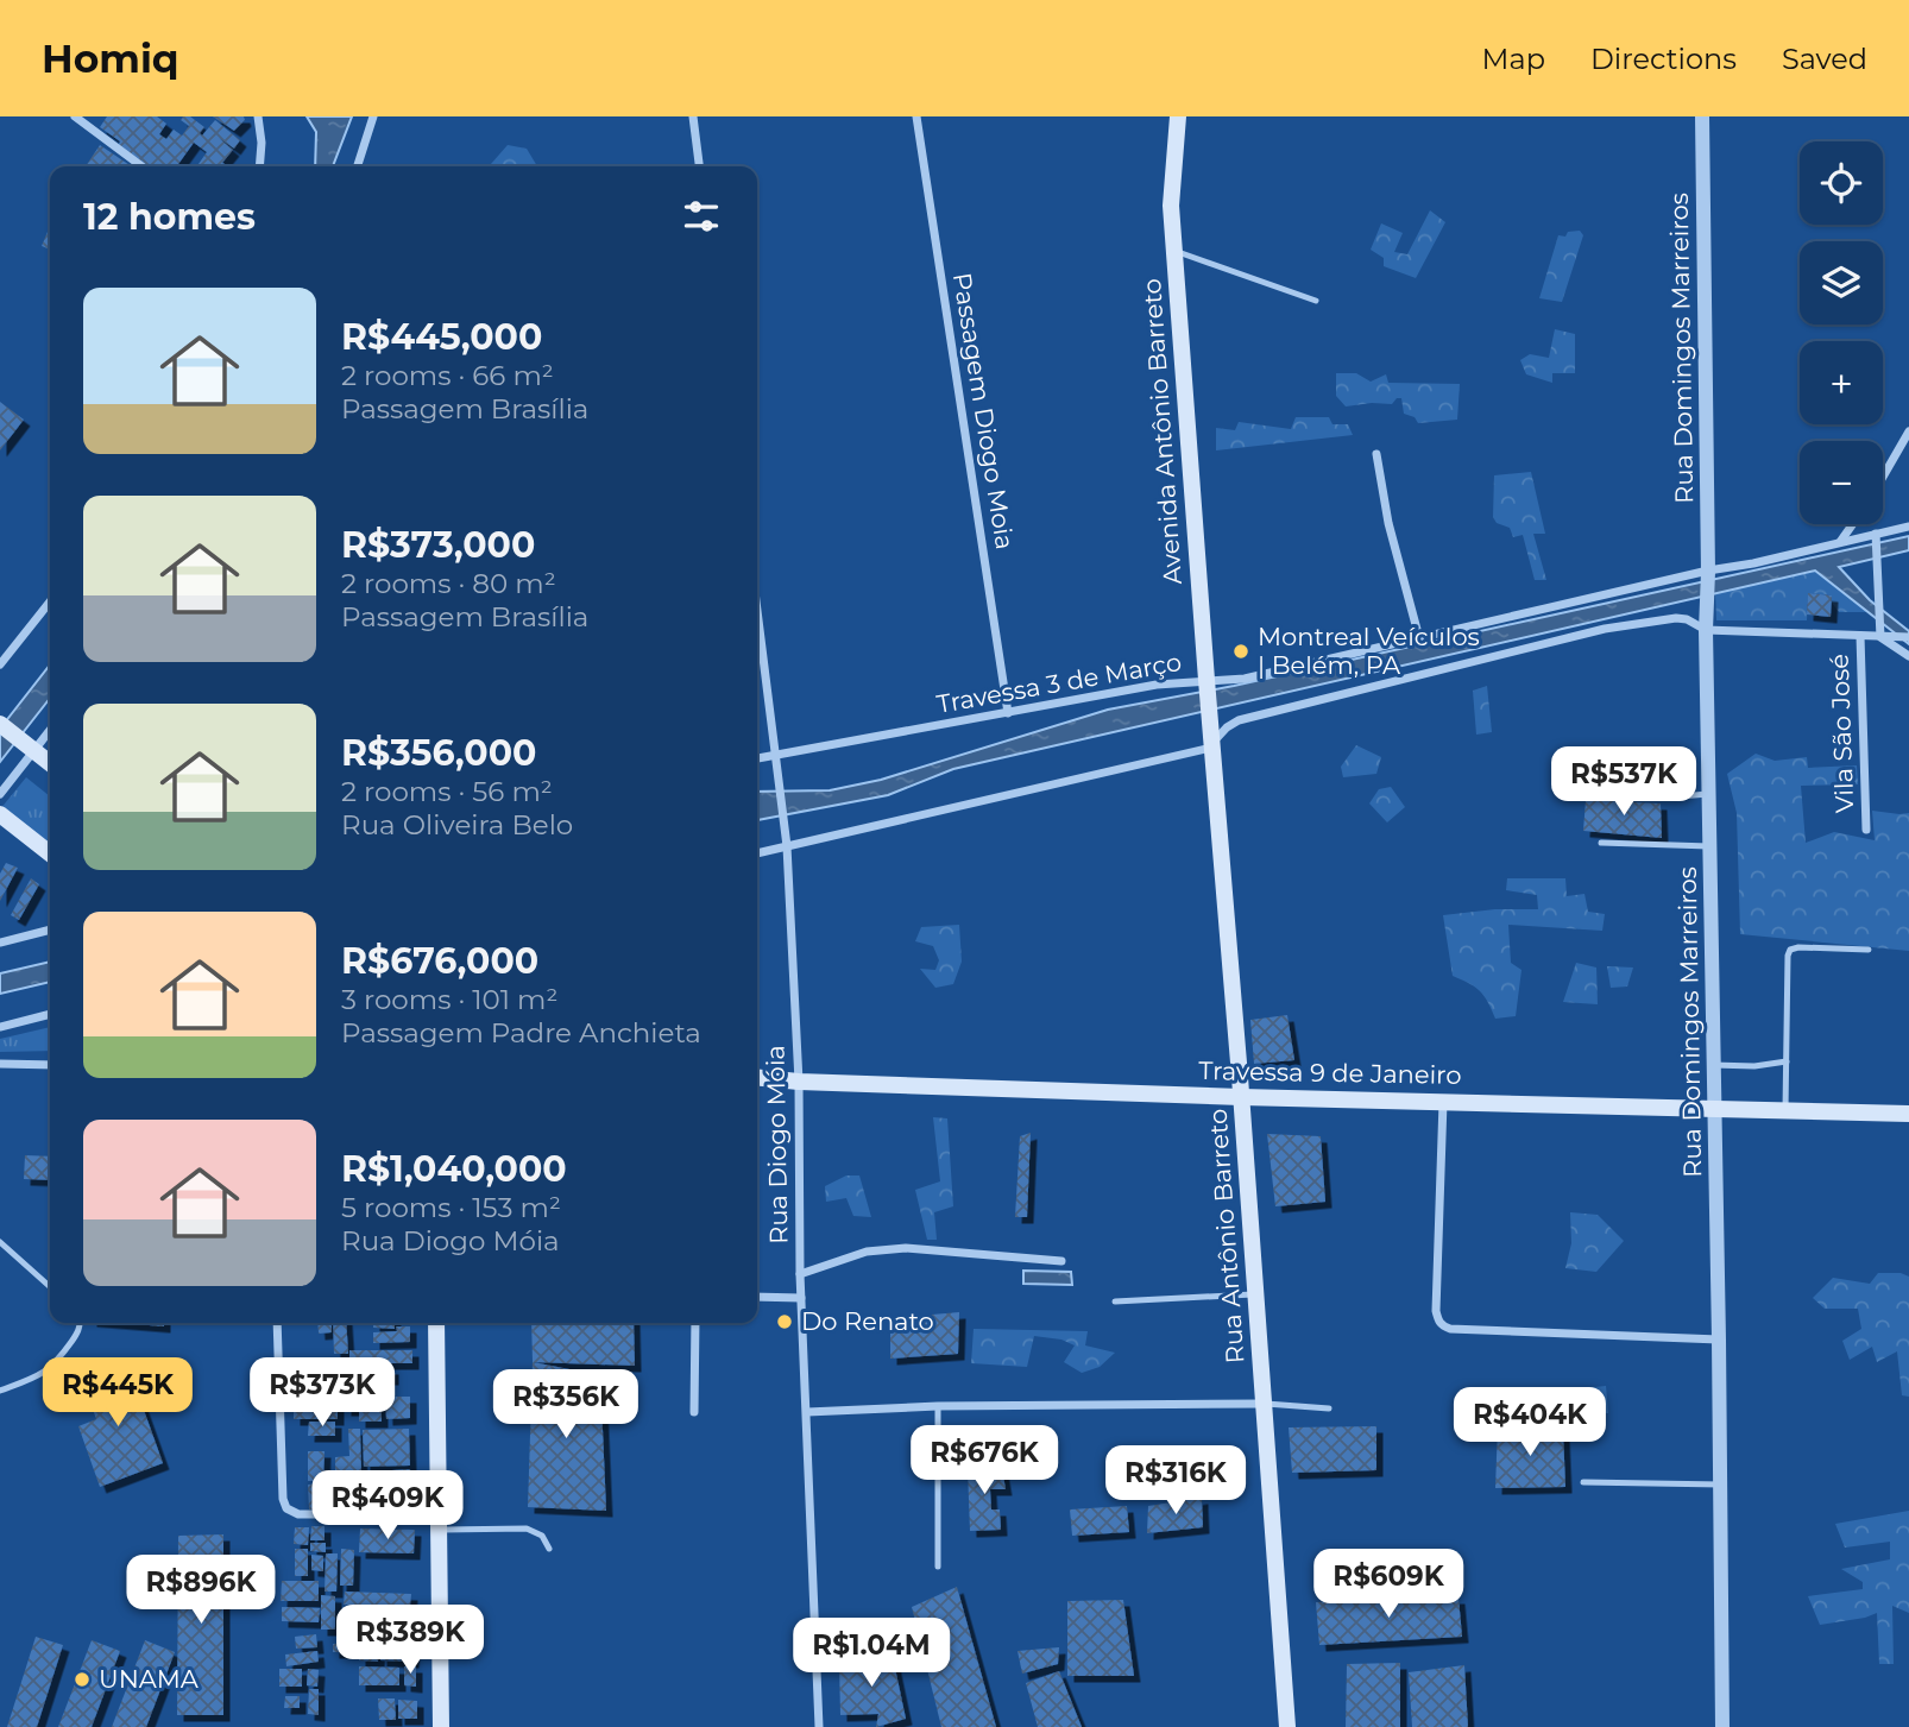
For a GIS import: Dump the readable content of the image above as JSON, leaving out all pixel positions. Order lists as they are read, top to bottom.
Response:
{
  "streets": {
    "main road": ["Avenida Antônio Barreto", "Travessa 9 de Janeiro", "Rua Antônio Barreto"],
    "street": [
      "Rua Domingos Marreiros",
      "Passagem Diogo Moia",
      "Travessa 3 de Março",
      "Vila São José",
      "Rua Diogo Móia"
    ]
  },
  "crossings": [
    ["Rua Domingos Marreiros", "Travessa 3 de Março"],
    ["Rua Domingos Marreiros", "Travessa 9 de Janeiro"],
    ["Passagem Diogo Moia", "Travessa 3 de Março"],
    ["Avenida Antônio Barreto", "Travessa 3 de Março"],
    ["Avenida Antônio Barreto", "Rua Antônio Barreto"],
    ["Travessa 3 de Março", "Rua Diogo Móia"],
    ["Travessa 9 de Janeiro", "Rua Diogo Móia"],
    ["Travessa 9 de Janeiro", "Rua Antônio Barreto"]
  ],
  "places": ["Montreal Veículos | Belém, PA", "Do Renato", "UNAMA"],
  "page": {
    "header": "Homiq",
    "nav": ["Map", "Directions", "Saved"],
    "map_buttons": ["+", "−"],
    "heading": "12 homes",
    "list": [
      {
        "name": "R$445,000",
        "note": "2 rooms · 66 m² · Passagem Brasília"
      },
      {
        "name": "R$373,000",
        "note": "2 rooms · 80 m² · Passagem Brasília"
      },
      {
        "name": "R$356,000",
        "note": "2 rooms · 56 m² · Rua Oliveira Belo"
      },
      {
        "name": "R$676,000",
        "note": "3 rooms · 101 m² · Passagem Padre Anchieta"
      },
      {
        "name": "R$1,040,000",
        "note": "5 rooms · 153 m² · Rua Diogo Móia"
      }
    ],
    "price": [
      "R$537K",
      "R$445K",
      "R$373K",
      "R$356K",
      "R$404K",
      "R$676K",
      "R$316K",
      "R$409K",
      "R$609K",
      "R$896K",
      "R$389K",
      "R$1.04M"
    ]
  }
}
